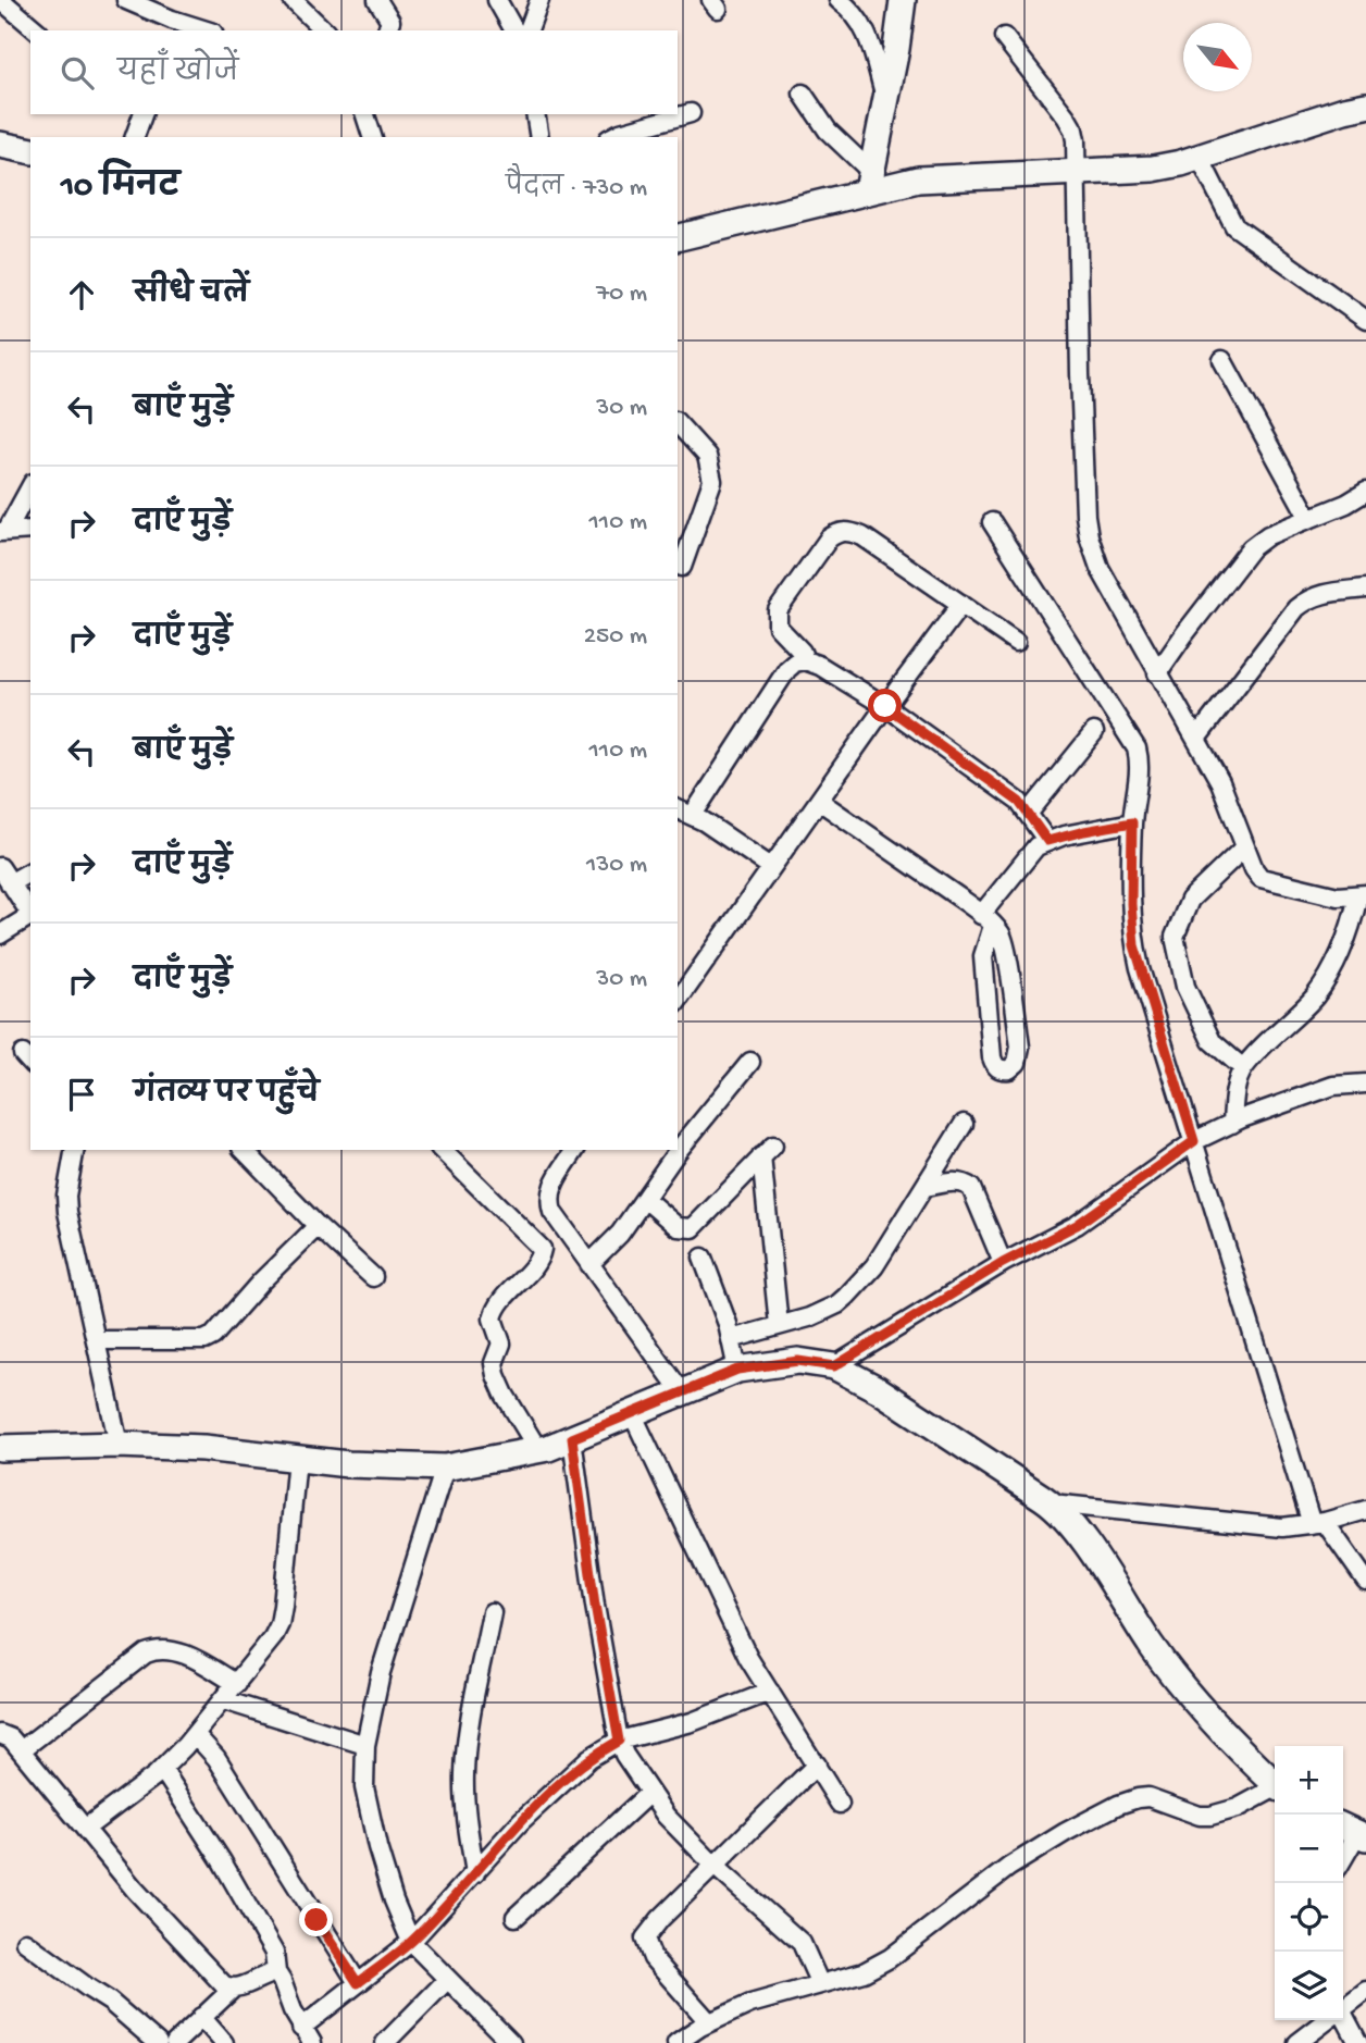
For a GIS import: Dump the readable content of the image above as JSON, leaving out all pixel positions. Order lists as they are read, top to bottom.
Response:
{
  "north": "bottom right",
  "page": {
    "search": "यहाँ खोजें",
    "heading": ["10 मिनट", "पैदल · 730 m"],
    "list": [
      ["सीधे चलें", "70 m"],
      ["बाएँ मुड़ें", "30 m"],
      ["दाएँ मुड़ें", "110 m"],
      ["दाएँ मुड़ें", "250 m"],
      ["बाएँ मुड़ें", "110 m"],
      ["दाएँ मुड़ें", "130 m"],
      ["दाएँ मुड़ें", "30 m"],
      "गंतव्य पर पहुँचे"
    ],
    "map_buttons": ["+", "−"]
  }
}
